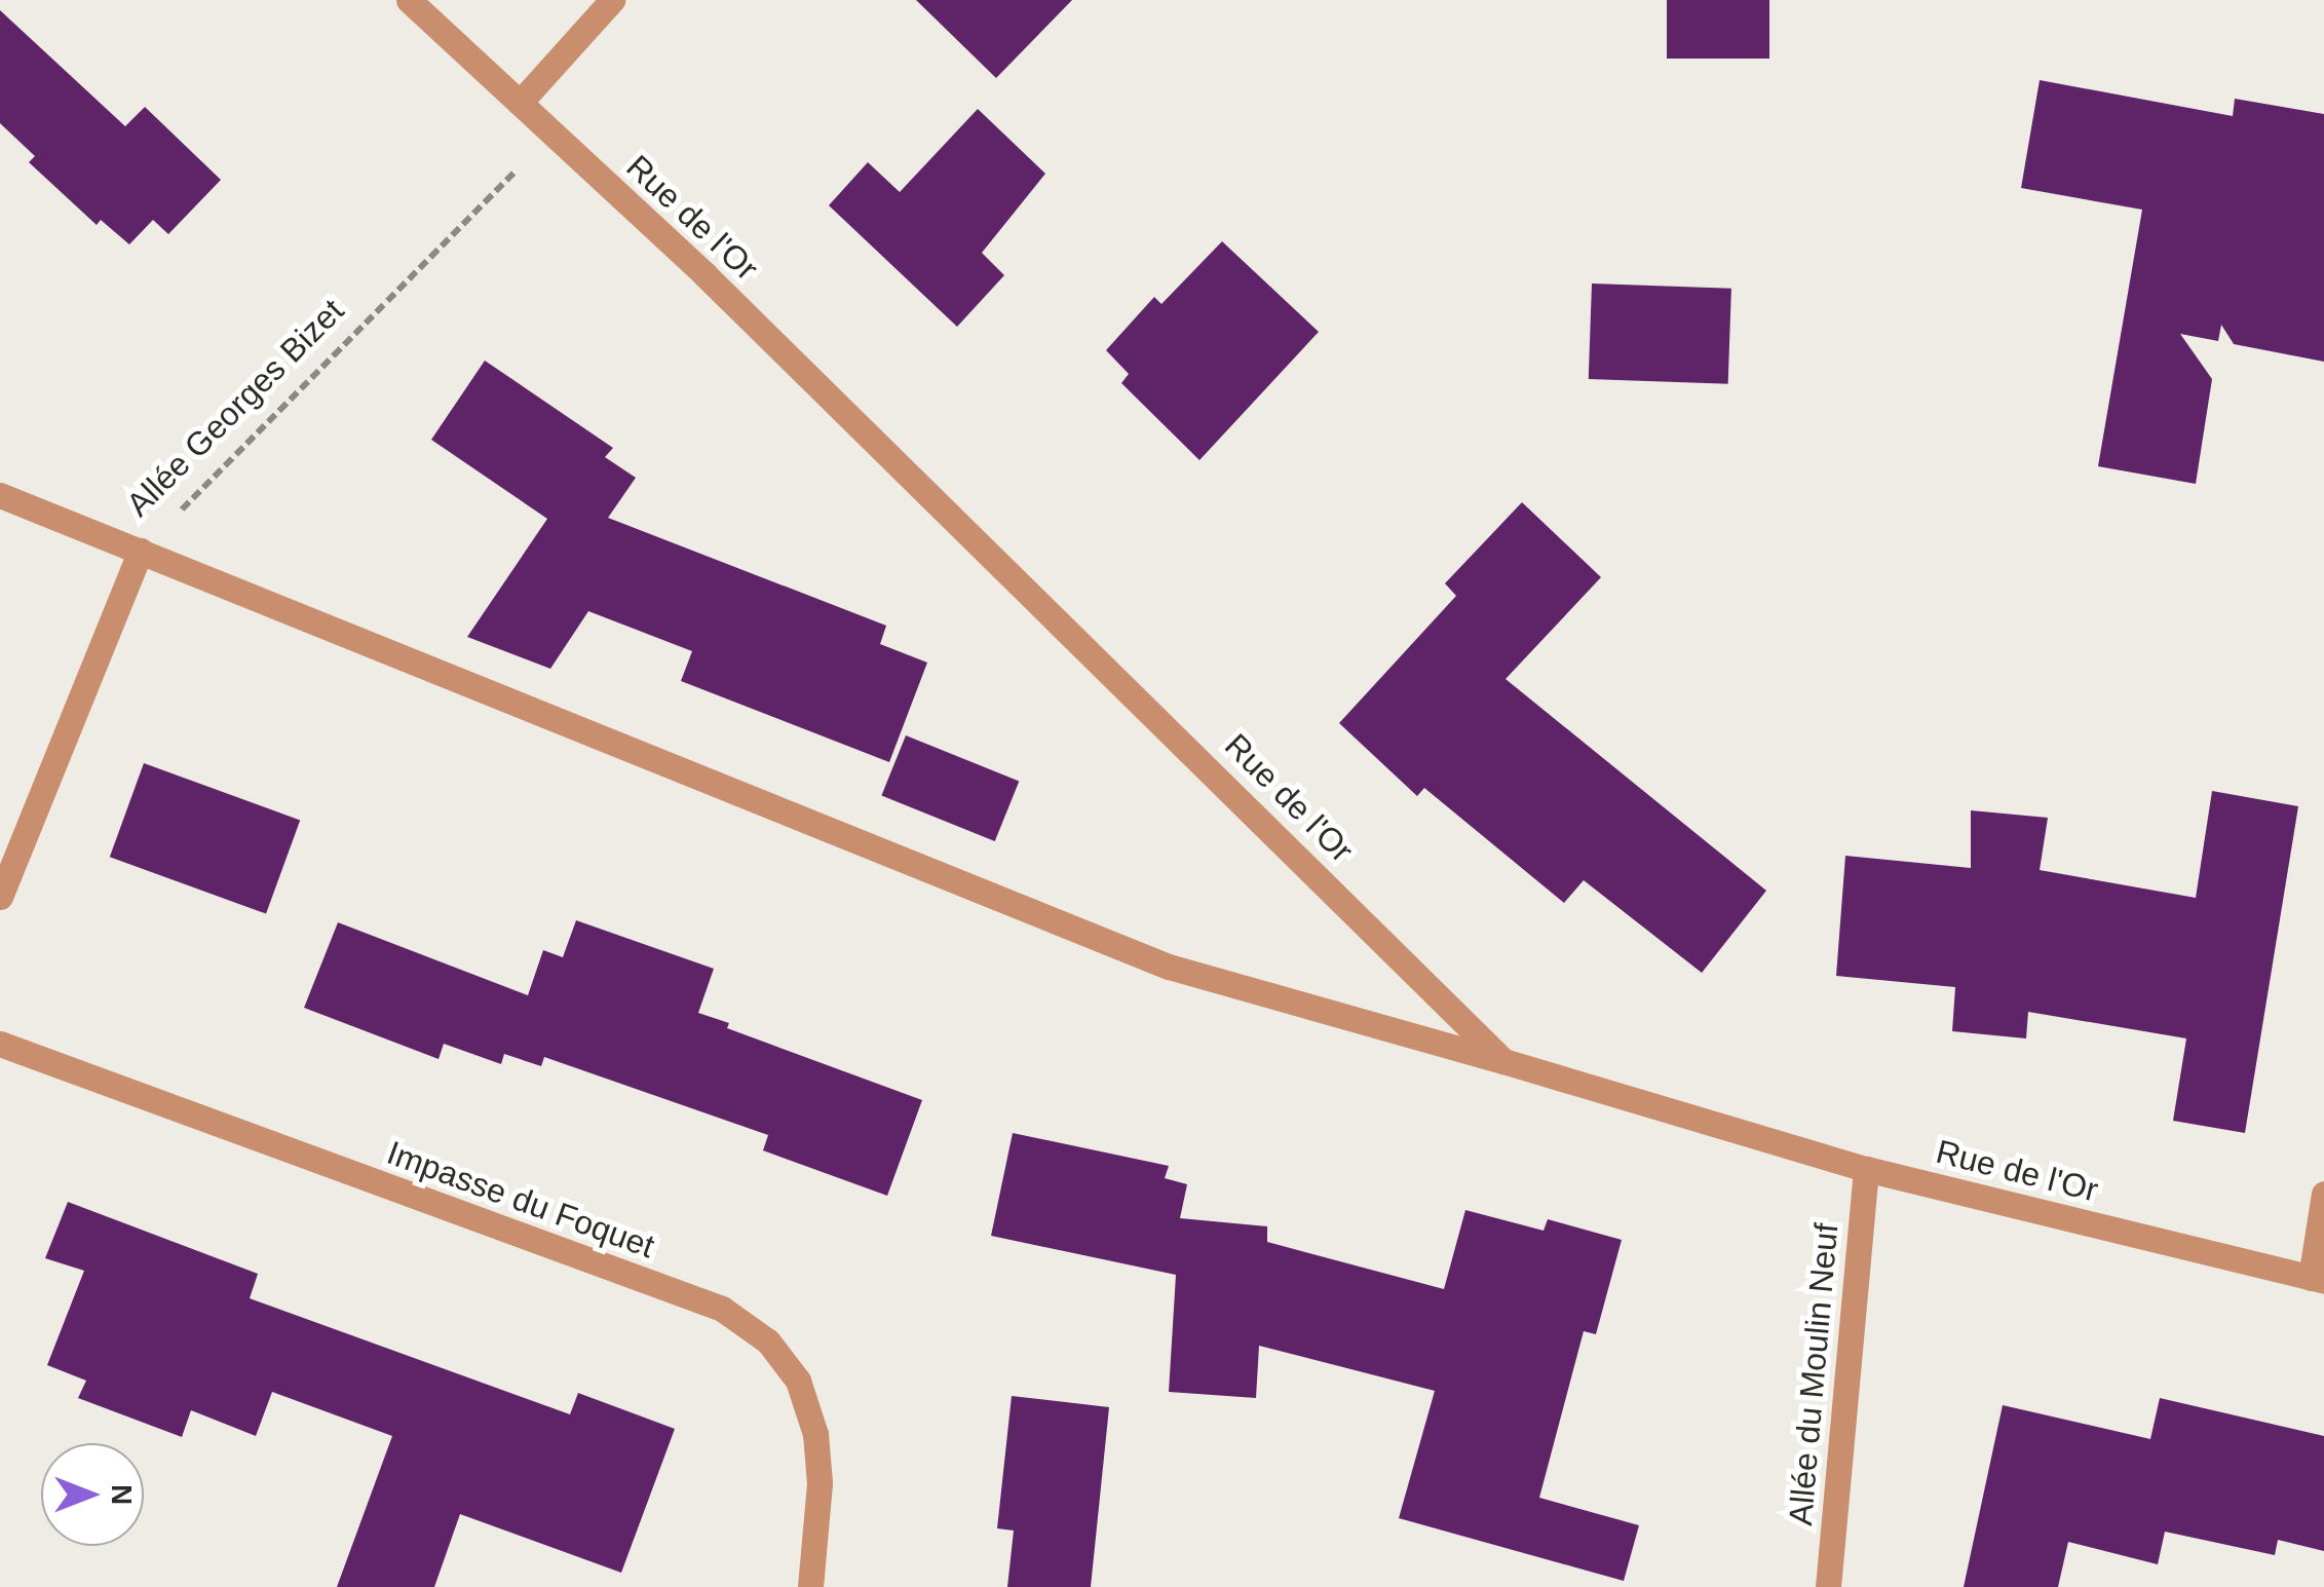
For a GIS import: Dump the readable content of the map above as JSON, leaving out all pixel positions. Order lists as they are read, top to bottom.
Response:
{
  "streets": {
    "street": [
      "Rue de l'Or",
      "Allée Georges Bizet",
      "Impasse du Foquet",
      "Allée du Moulin Neuf"
    ]
  },
  "crossings": [
    ["Rue de l'Or", "Allée Georges Bizet"],
    ["Rue de l'Or", "Allée du Moulin Neuf"]
  ],
  "north": "right"
}
